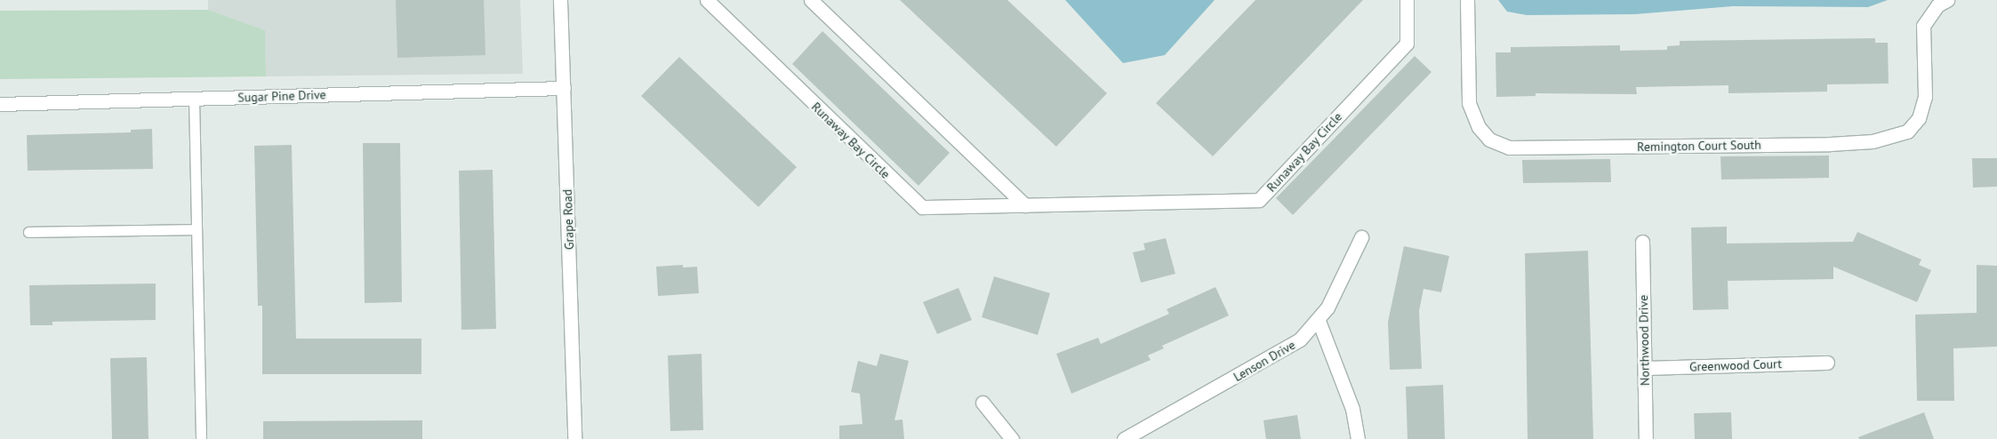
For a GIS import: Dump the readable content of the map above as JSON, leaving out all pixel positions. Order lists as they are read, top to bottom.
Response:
{
  "streets": {
    "street": [
      "Sugar Pine Drive",
      "Runaway Bay Circle",
      "Remington Court South",
      "Grape Road",
      "Northwood Drive",
      "Lenson Drive",
      "Greenwood Court"
    ]
  },
  "crossings": [
    ["Sugar Pine Drive", "Grape Road"],
    ["Northwood Drive", "Greenwood Court"]
  ]
}
